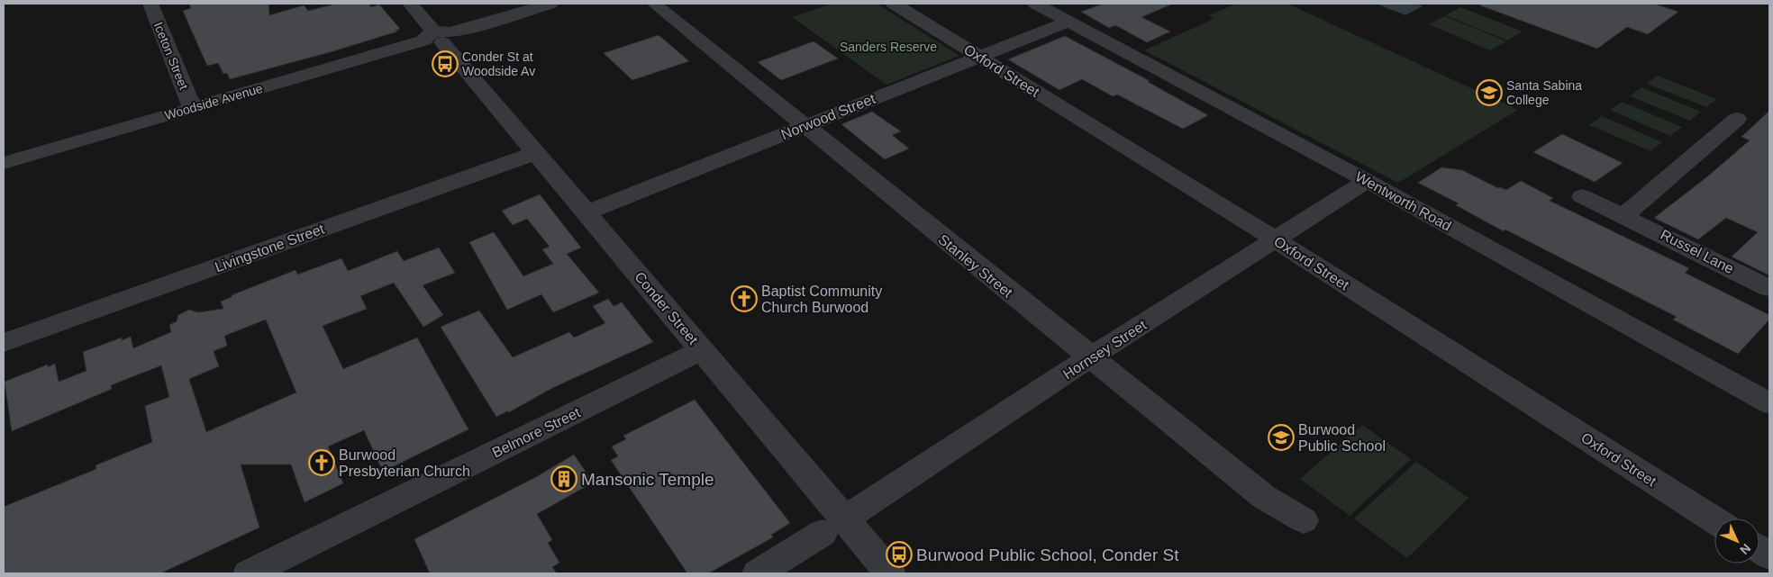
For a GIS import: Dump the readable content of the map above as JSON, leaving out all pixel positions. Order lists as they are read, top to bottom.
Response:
{
  "streets": {
    "street": [
      "Iceton Street",
      "Oxford Street",
      "Woodside Avenue",
      "Norwood Street",
      "Wentworth Road",
      "Livingstone Street",
      "Russel Lane",
      "Stanley Street",
      "Conder Street",
      "Hornsey Street",
      "Belmore Street"
    ]
  },
  "crossings": [
    ["Iceton Street", "Woodside Avenue"],
    ["Oxford Street", "Norwood Street"],
    ["Oxford Street", "Hornsey Street"],
    ["Woodside Avenue", "Conder Street"],
    ["Norwood Street", "Wentworth Road"],
    ["Norwood Street", "Stanley Street"],
    ["Norwood Street", "Conder Street"],
    ["Wentworth Road", "Hornsey Street"],
    ["Livingstone Street", "Conder Street"],
    ["Stanley Street", "Hornsey Street"],
    ["Conder Street", "Hornsey Street"],
    ["Conder Street", "Belmore Street"]
  ],
  "parks": ["Sanders Reserve"],
  "places": {
    "bus stop": ["Conder St at Woodside Av", "Burwood Public School, Conder St"],
    "school or university": ["Santa Sabina College", "Burwood Public School"],
    "church": ["Baptist Community Church Burwood", "Burwood Presbyterian Church"],
    "building": ["Mansonic Temple"]
  },
  "north": "bottom right"
}
